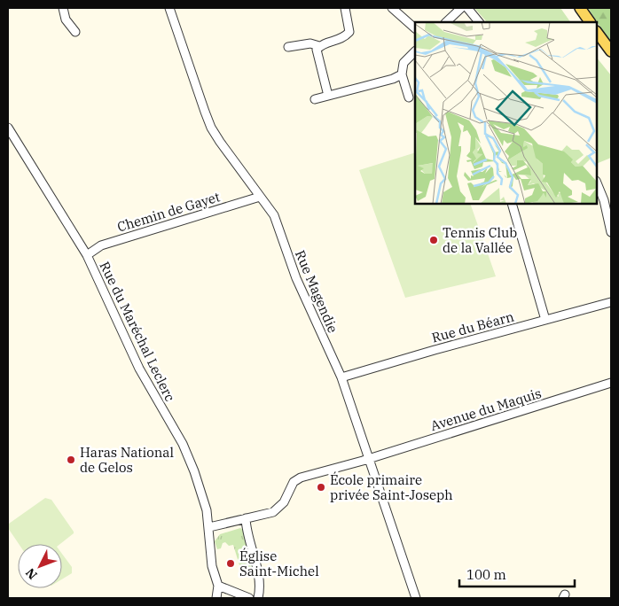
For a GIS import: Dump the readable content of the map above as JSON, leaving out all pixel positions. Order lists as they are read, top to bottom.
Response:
{
  "streets": {
    "street": [
      "Chemin de Gayet",
      "Rue Magendie",
      "Rue du Béarn",
      "Rue du Maréchal Leclerc",
      "Avenue du Maquis"
    ]
  },
  "crossings": [
    ["Chemin de Gayet", "Rue Magendie"],
    ["Chemin de Gayet", "Rue du Maréchal Leclerc"],
    ["Rue Magendie", "Rue du Béarn"],
    ["Rue Magendie", "Avenue du Maquis"],
    ["Rue du Maréchal Leclerc", "Avenue du Maquis"]
  ],
  "places": [
    "Tennis Club de la Vallée",
    "Haras National de Gelos",
    "École primaire privée Saint-Joseph",
    "Église Saint-Michel"
  ],
  "scale_bar": "100 m",
  "north": "bottom left"
}
